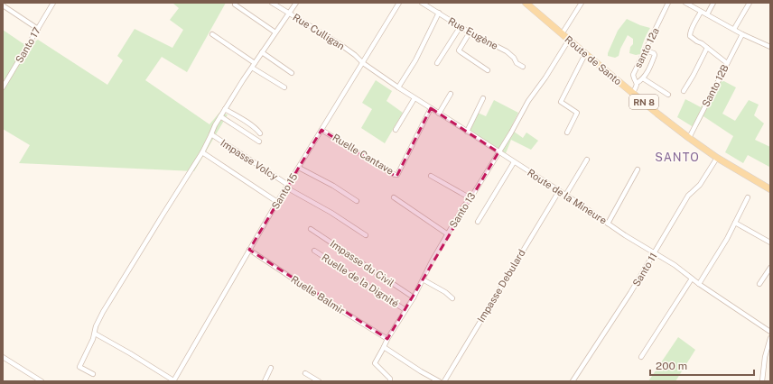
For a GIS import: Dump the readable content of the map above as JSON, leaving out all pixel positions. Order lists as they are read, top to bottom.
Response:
{
  "streets": {
    "main road": ["Route de Santo", "RN 8"],
    "street": [
      "Rue Culligan",
      "Rue Eugène",
      "Santo 17",
      "santo 12a",
      "Santo 12B",
      "Ruelle Cantave",
      "Impasse Volcy",
      "Santo 15",
      "Route de la Mineure",
      "Santo 13",
      "Impasse du Civil",
      "Santo 11",
      "Ruelle de la Dignité",
      "Impasse Debulard",
      "Ruelle Balmir"
    ]
  },
  "crossings": [
    ["Rue Culligan", "Santo 15"],
    ["Rue Culligan", "Route de la Mineure"],
    ["santo 12a", "Route de Santo"],
    ["Route de Santo", "Santo 12B"],
    ["Route de Santo", "Santo 13"],
    ["Route de Santo", "Santo 11"],
    ["Ruelle Cantave", "Santo 15"],
    ["Ruelle Cantave", "Route de la Mineure"],
    ["Impasse Volcy", "Santo 15"],
    ["Santo 15", "Route de la Mineure"],
    ["Santo 15", "Ruelle Balmir"],
    ["Route de la Mineure", "Santo 13"],
    ["Route de la Mineure", "Santo 11"],
    ["Route de la Mineure", "Impasse Debulard"],
    ["Santo 13", "Impasse du Civil"],
    ["Santo 13", "Ruelle de la Dignité"],
    ["Santo 13", "Ruelle Balmir"]
  ],
  "districts": ["SANTO"],
  "scale_bar": "200 m"
}
